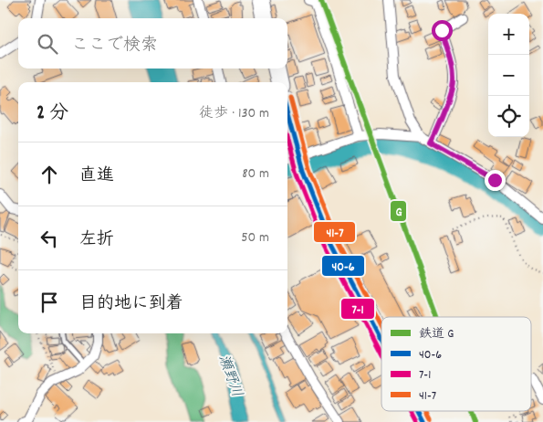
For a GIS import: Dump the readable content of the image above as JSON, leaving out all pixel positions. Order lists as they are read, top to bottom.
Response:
{
  "water": ["瀬野川"],
  "lines": [
    "rail line G",
    "transit line 41-7",
    "transit line 40-6",
    "transit line 7-1"
  ],
  "legend": [
    "鉄道 G",
    "40-6",
    "7-1",
    "41-7"
  ],
  "page": {
    "map_buttons": ["+", "−"],
    "search": "ここで検索",
    "heading": ["2 分", "徒歩 · 130 m"],
    "list": [
      ["直進", "80 m"],
      ["左折", "50 m"],
      "目的地に到着"
    ]
  }
}
